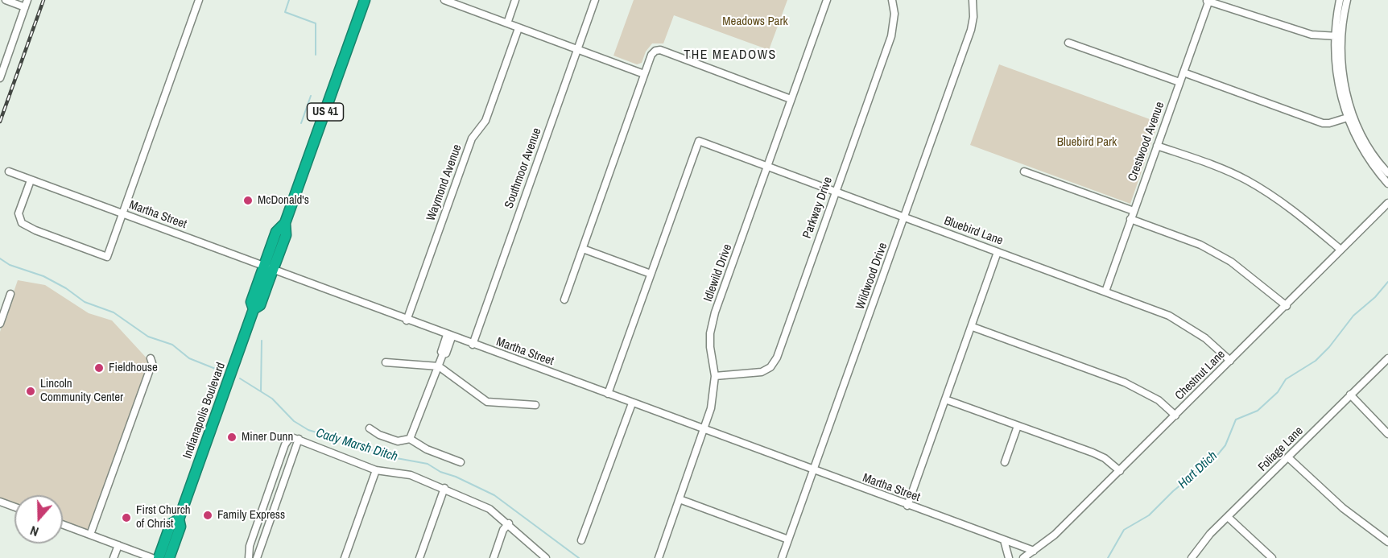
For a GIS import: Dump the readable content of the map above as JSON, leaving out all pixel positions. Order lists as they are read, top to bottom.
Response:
{
  "streets": {
    "highway": ["US 41", "Indianapolis Boulevard"],
    "street": [
      "Crestwood Avenue",
      "Southmoor Avenue",
      "Waymond Avenue",
      "Parkway Drive",
      "Martha Street",
      "Bluebird Lane",
      "Idlewild Drive",
      "Wildwood Drive",
      "Chestnut Lane",
      "Foliage Lane"
    ]
  },
  "crossings": [
    ["Crestwood Avenue", "Bluebird Lane"],
    ["Southmoor Avenue", "Martha Street"],
    ["Waymond Avenue", "Martha Street"],
    ["Parkway Drive", "Bluebird Lane"],
    ["Parkway Drive", "Idlewild Drive"],
    ["Martha Street", "Idlewild Drive"],
    ["Martha Street", "Wildwood Drive"],
    ["Martha Street", "Chestnut Lane"],
    ["Martha Street", "Indianapolis Boulevard"],
    ["Bluebird Lane", "Idlewild Drive"],
    ["Bluebird Lane", "Wildwood Drive"],
    ["Bluebird Lane", "Chestnut Lane"]
  ],
  "districts": ["THE MEADOWS"],
  "water": ["Cady Marsh Ditch", "Hart Dtich"],
  "parks": ["Meadows Park", "Bluebird Park"],
  "places": [
    "McDonald's",
    "Fieldhouse",
    "Lincoln Community Center",
    "Miner Dunn",
    "Family Express",
    "First Church of Christ"
  ],
  "north": "bottom"
}
